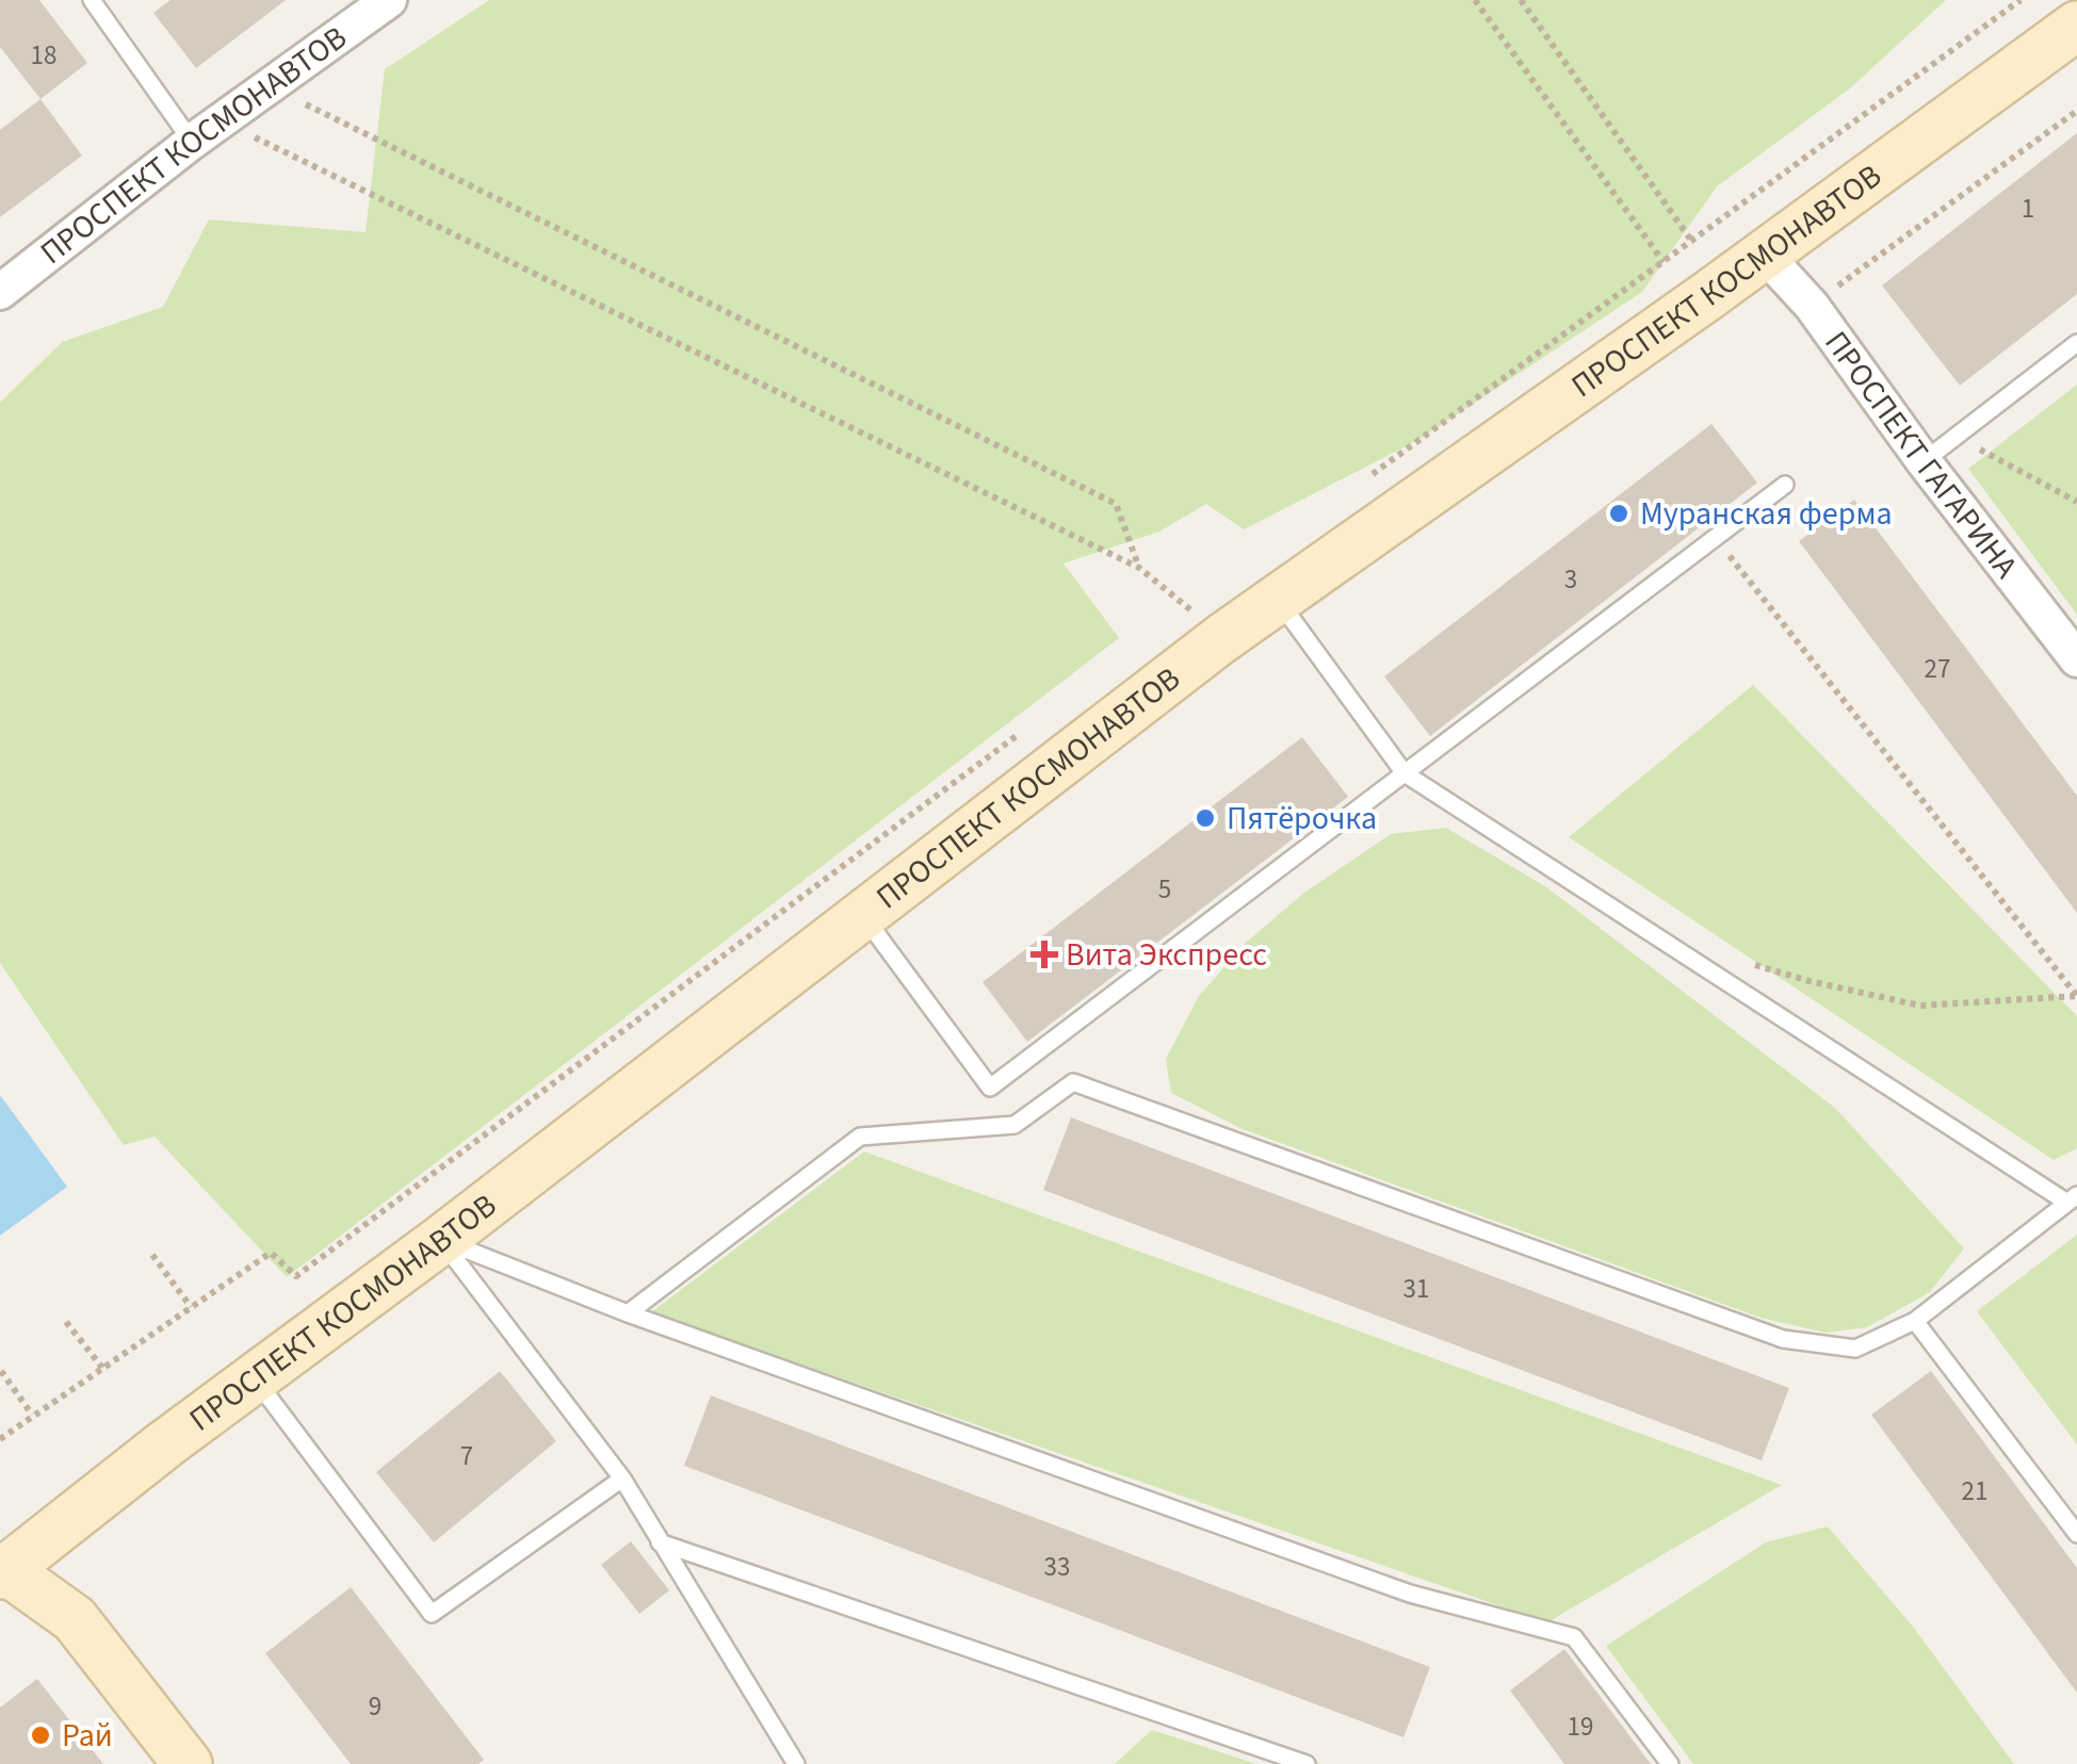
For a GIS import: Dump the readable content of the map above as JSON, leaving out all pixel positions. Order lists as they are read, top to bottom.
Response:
{
  "streets": {
    "main road": ["ПРОСПЕКТ КОСМОНАВТОВ"],
    "street": ["ПРОСПЕКТ ГАГАРИНА"]
  },
  "crossings": [
    ["ПРОСПЕКТ КОСМОНАВТОВ", "ПРОСПЕКТ ГАГАРИНА"]
  ],
  "places": {
    "other": ["Муранская ферма", "Пятёрочка", "Рай"],
    "health": ["Вита Экспресс"]
  },
  "house_numbers": [
    "18",
    "1",
    "3",
    "27",
    "5",
    "31",
    "7",
    "21",
    "33",
    "9",
    "19"
  ]
}
